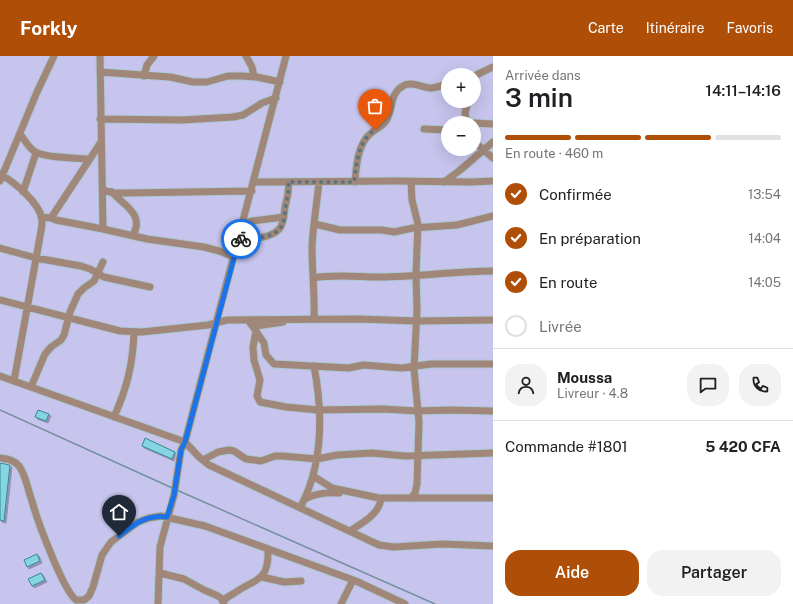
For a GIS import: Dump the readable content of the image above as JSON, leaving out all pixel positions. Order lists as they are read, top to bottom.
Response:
{
  "page": {
    "header": "Forkly",
    "nav": ["Carte", "Itinéraire", "Favoris"],
    "heading": ["3 min", "Arrivée dans", "14:11–14:16"],
    "panel": [
      "Moussa",
      "Livreur · 4.8",
      "Commande #1801",
      "5 420 CFA"
    ],
    "map_buttons": ["+", "−"],
    "bar": "En route · 460 m",
    "list": [
      ["Confirmée", "13:54"],
      ["En préparation", "14:04"],
      ["En route", "14:05"],
      "Livrée"
    ],
    "buttons": ["Aide", "Partager"]
  }
}
